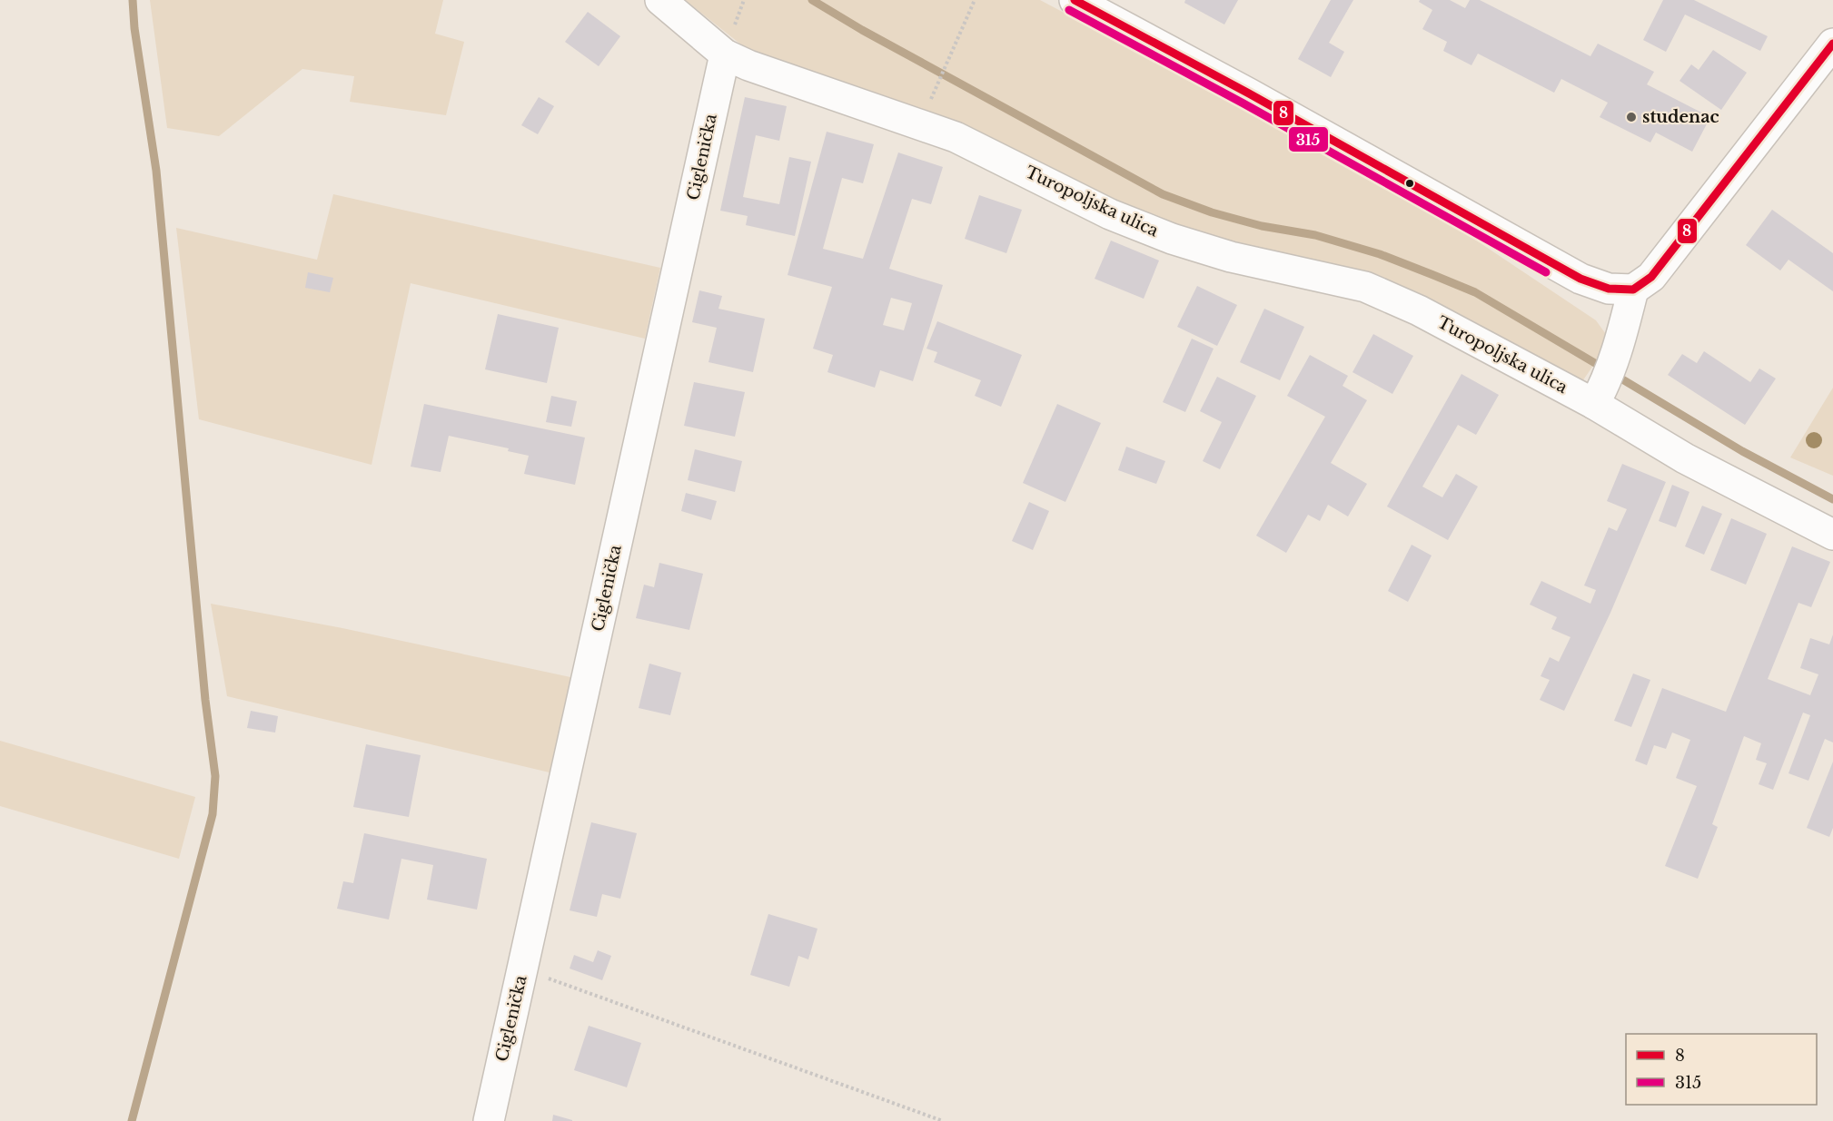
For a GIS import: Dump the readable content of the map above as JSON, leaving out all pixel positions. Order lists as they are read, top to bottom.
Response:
{
  "streets": {
    "street": ["Ciglenička", "Turopoljska ulica"]
  },
  "crossings": [
    ["Ciglenička", "Turopoljska ulica"]
  ],
  "places": ["studenac"],
  "lines": ["transit line 8", "transit line 315"],
  "legend": ["8", "315"]
}
